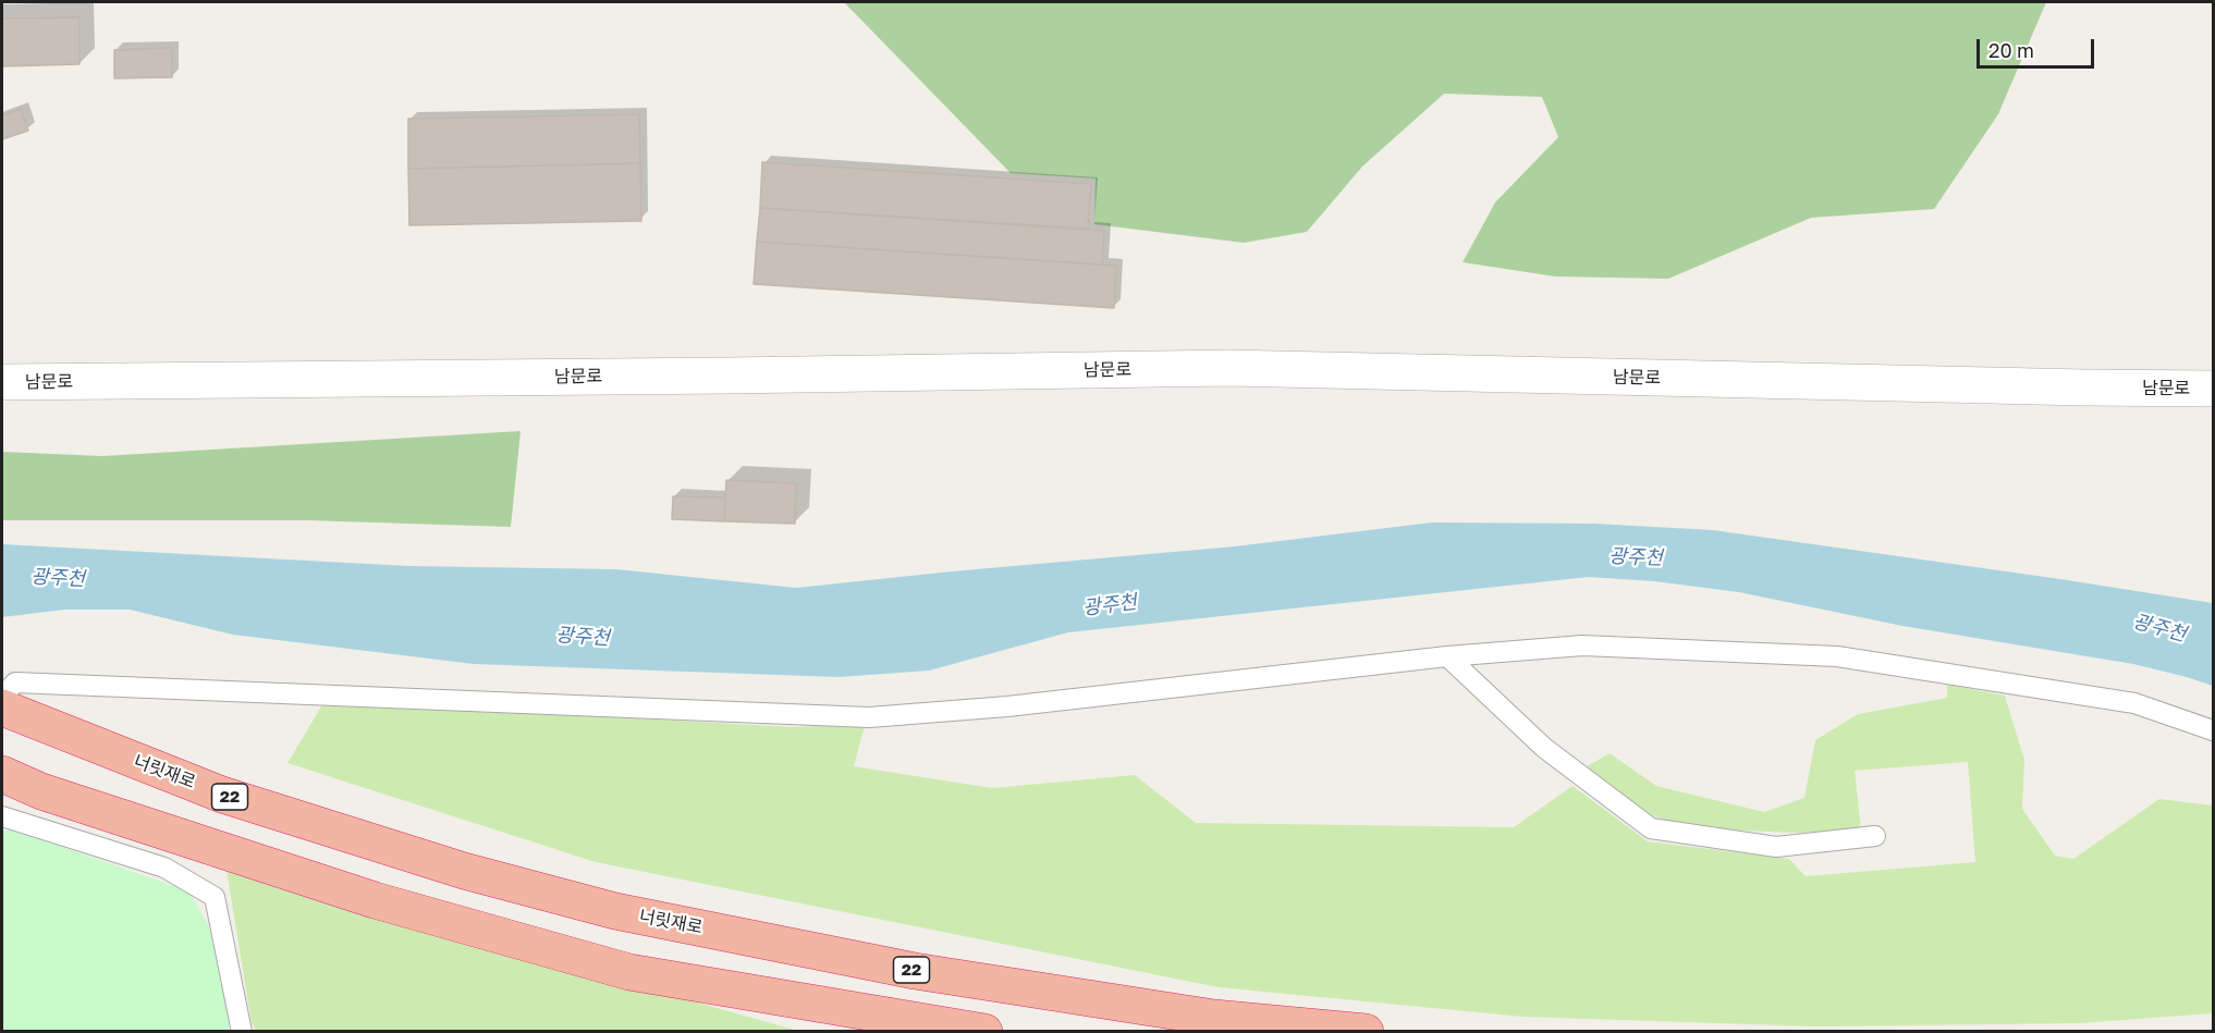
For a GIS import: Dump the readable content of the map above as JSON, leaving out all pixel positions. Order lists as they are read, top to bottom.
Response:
{
  "streets": {
    "highway": ["너릿재로", "22"],
    "street": ["남문로"]
  },
  "water": ["광주천"],
  "scale_bar": "20 m"
}
